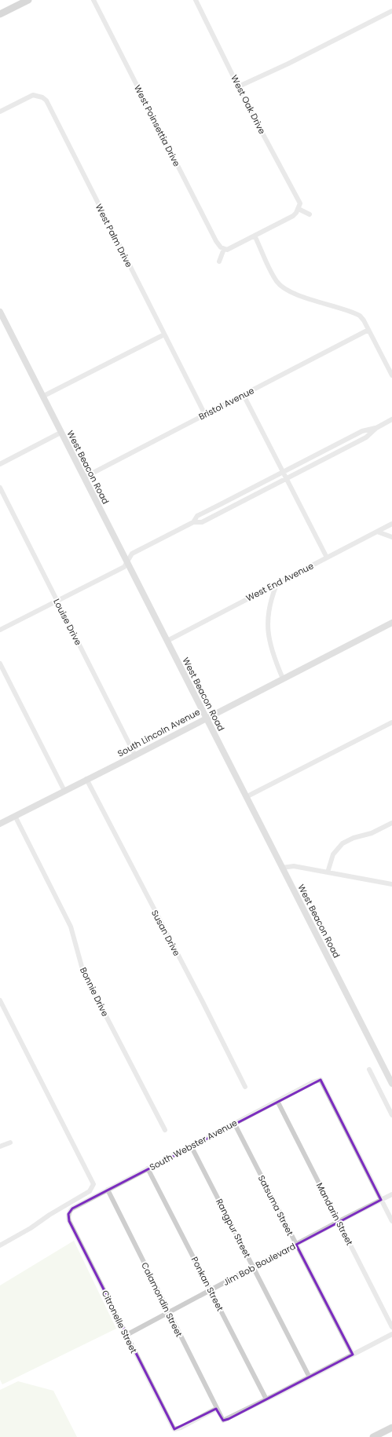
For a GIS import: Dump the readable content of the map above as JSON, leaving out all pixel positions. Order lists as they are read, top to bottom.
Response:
{
  "streets": {
    "street": [
      "West Oak Drive",
      "West Poinsettia Drive",
      "West Palm Drive",
      "Bristol Avenue",
      "West Beacon Road",
      "West End Avenue",
      "Louise Drive",
      "South Lincoln Avenue",
      "Susan Drive",
      "Bonnie Drive",
      "South Webster Avenue",
      "Satsuma Street",
      "Mandarin Street",
      "Rangpur Street",
      "Jim Bob Boulevard",
      "Ponkan Street",
      "Calamondin Street",
      "Citronelle Street"
    ]
  },
  "crossings": [
    ["West Palm Drive", "Bristol Avenue"],
    ["Bristol Avenue", "West Beacon Road"],
    ["West Beacon Road", "West End Avenue"],
    ["West Beacon Road", "South Lincoln Avenue"],
    ["Louise Drive", "South Lincoln Avenue"],
    ["South Lincoln Avenue", "Susan Drive"],
    ["South Lincoln Avenue", "Bonnie Drive"],
    ["South Webster Avenue", "Satsuma Street"],
    ["South Webster Avenue", "Mandarin Street"],
    ["South Webster Avenue", "Rangpur Street"],
    ["South Webster Avenue", "Jim Bob Boulevard"],
    ["South Webster Avenue", "Ponkan Street"],
    ["South Webster Avenue", "Calamondin Street"],
    ["South Webster Avenue", "Citronelle Street"],
    ["Satsuma Street", "Jim Bob Boulevard"],
    ["Mandarin Street", "Jim Bob Boulevard"],
    ["Rangpur Street", "Jim Bob Boulevard"],
    ["Jim Bob Boulevard", "Ponkan Street"],
    ["Jim Bob Boulevard", "Calamondin Street"],
    ["Jim Bob Boulevard", "Citronelle Street"],
    ["Ponkan Street", "Calamondin Street"],
    ["Calamondin Street", "Citronelle Street"]
  ]
}
